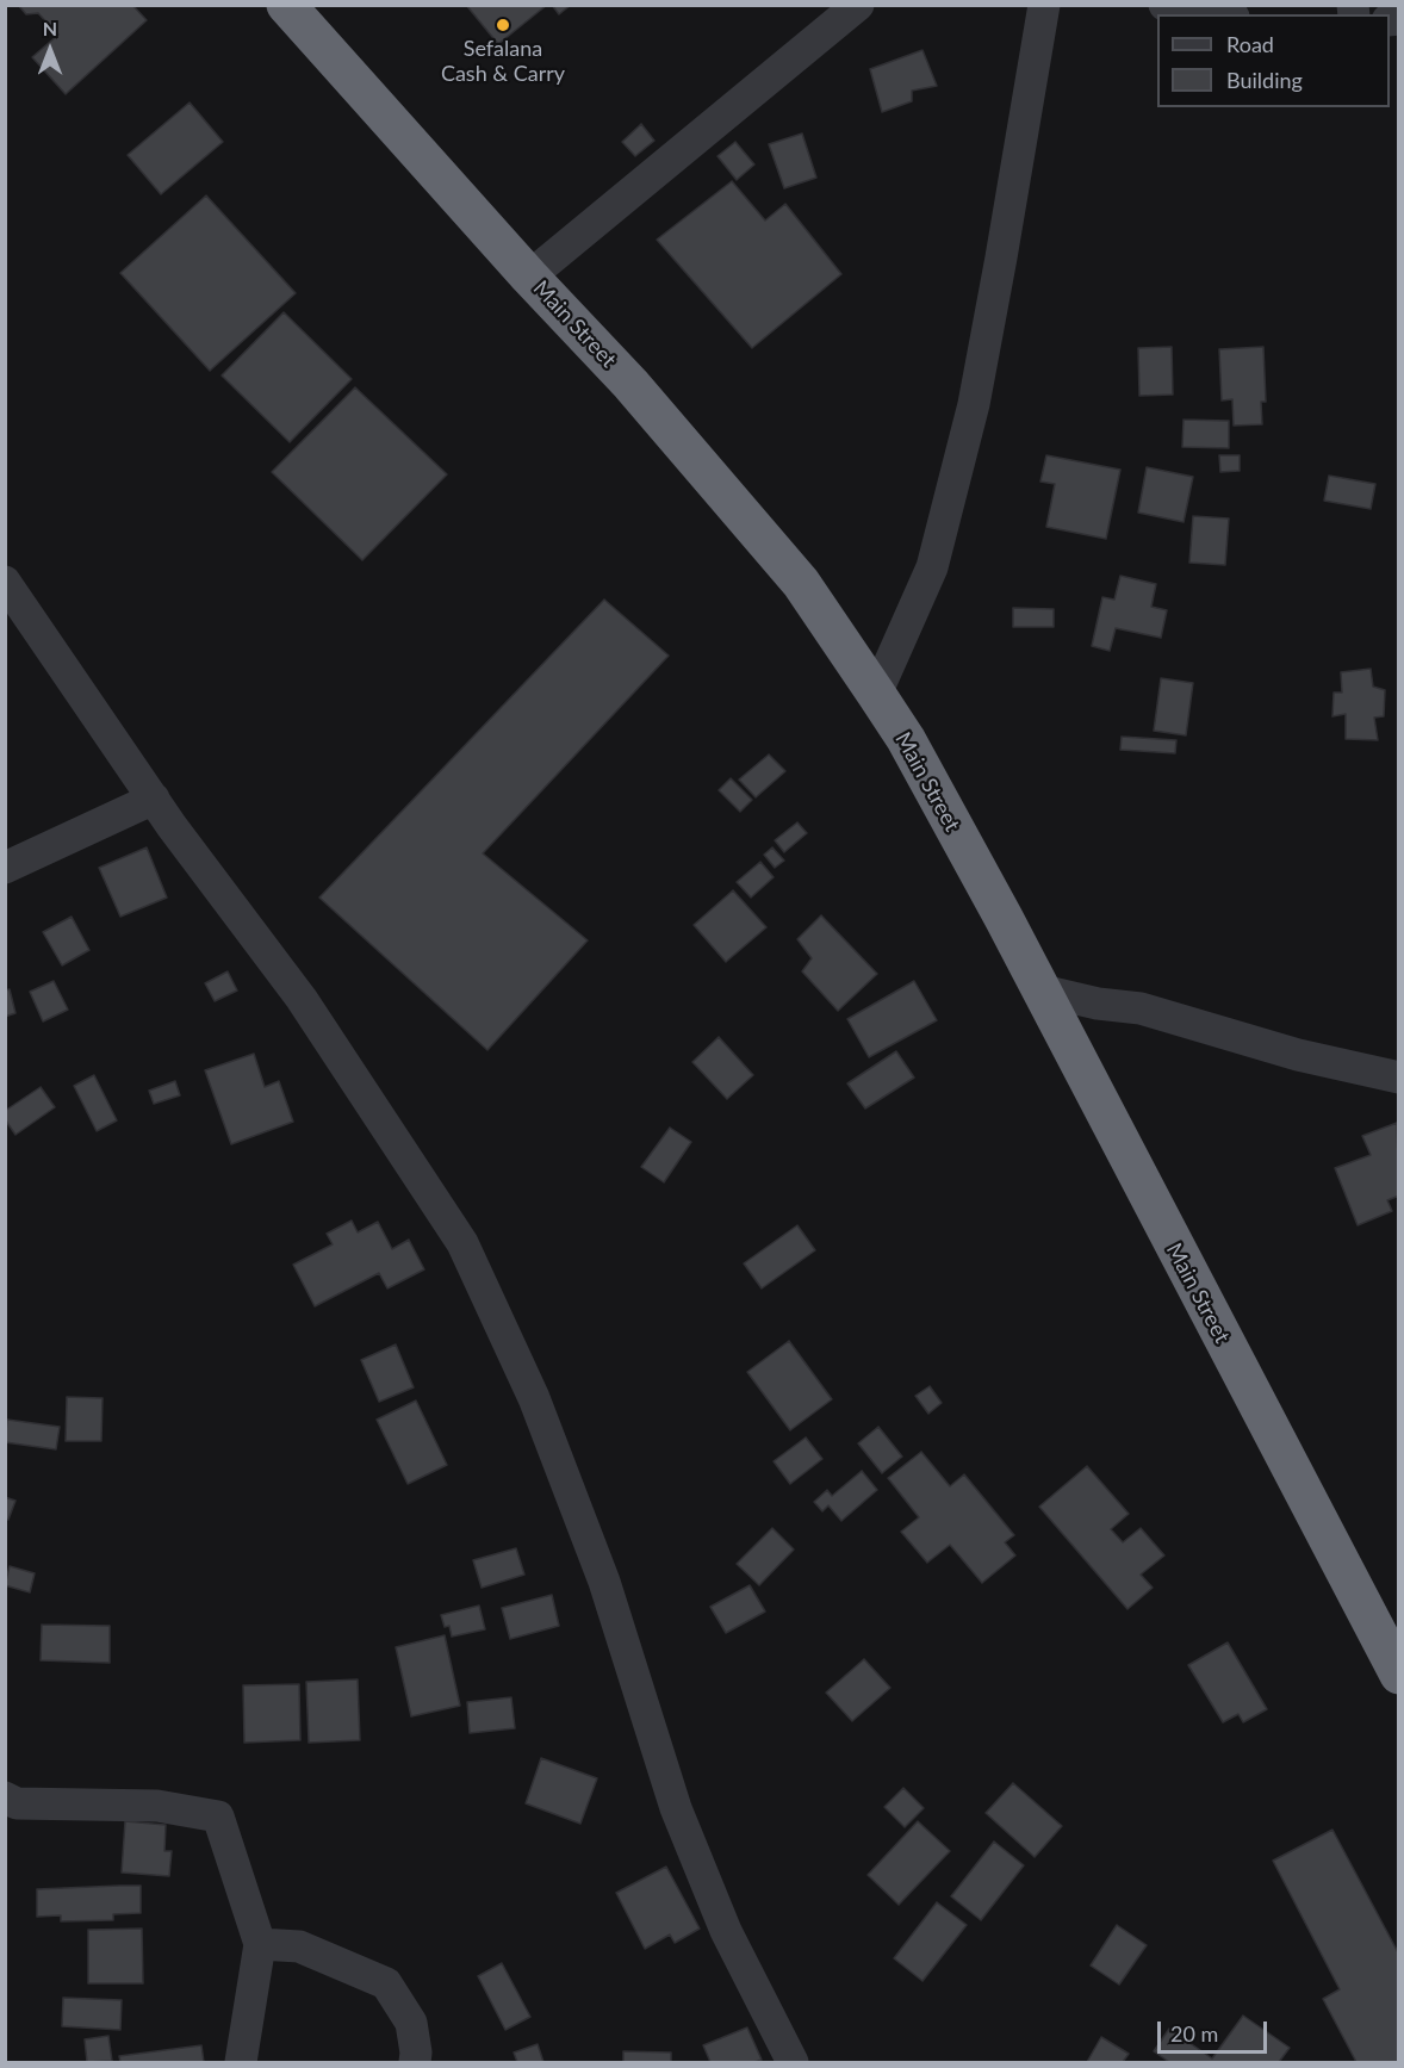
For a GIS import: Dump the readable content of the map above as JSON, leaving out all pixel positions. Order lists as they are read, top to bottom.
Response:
{
  "streets": {
    "highway": ["Main Street"]
  },
  "places": ["Sefalana Cash & Carry"],
  "legend": ["Road", "Building"],
  "scale_bar": "20 m",
  "north": "top"
}
